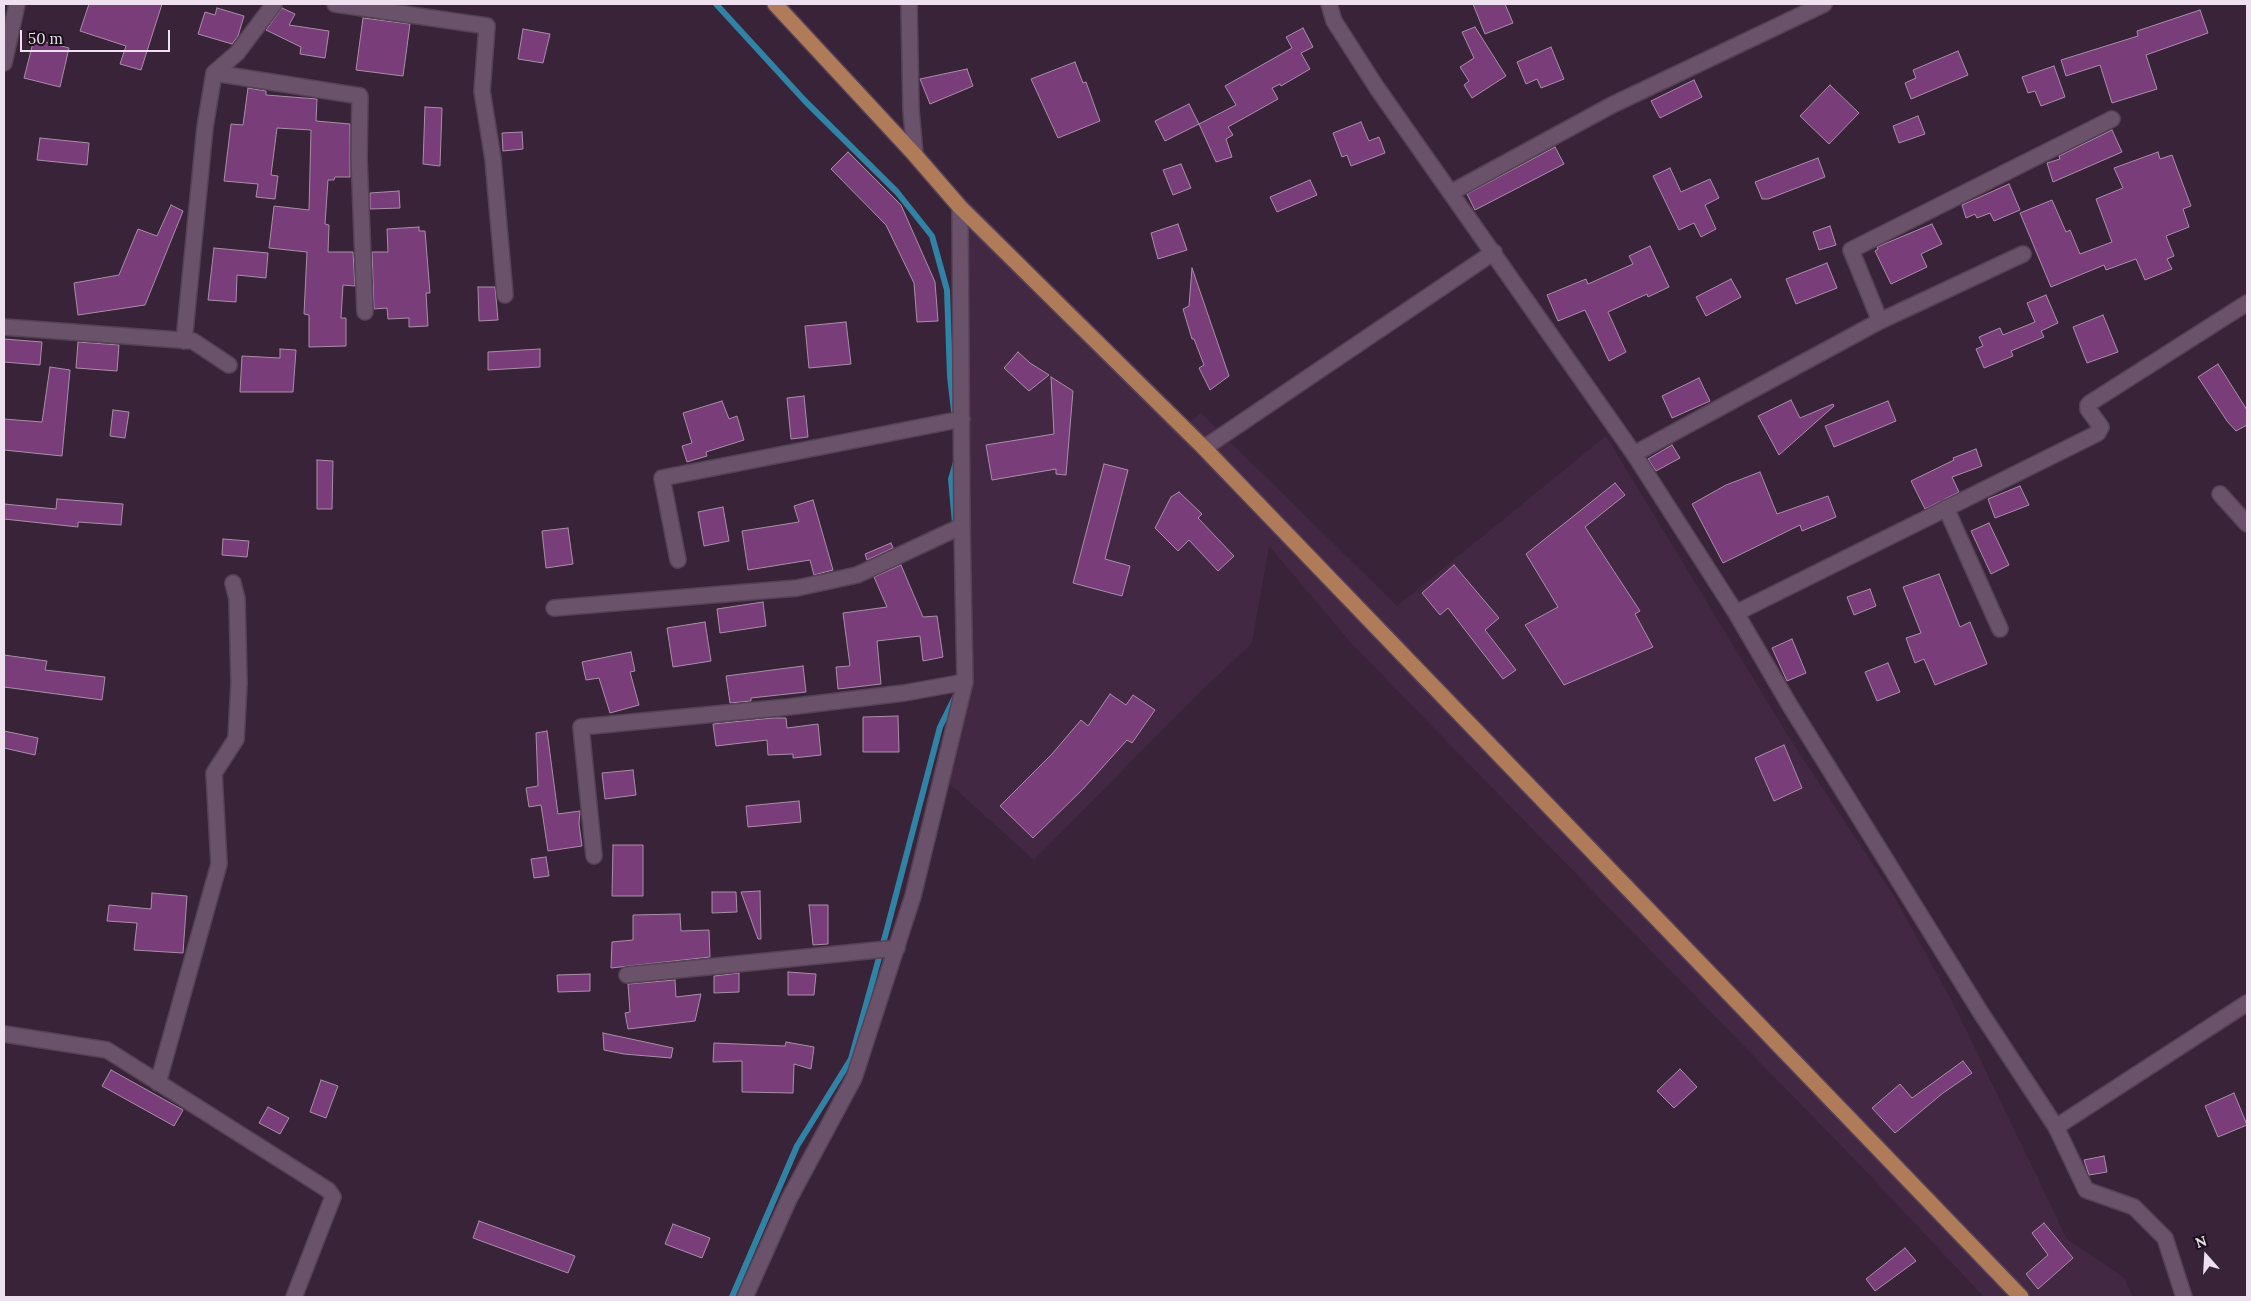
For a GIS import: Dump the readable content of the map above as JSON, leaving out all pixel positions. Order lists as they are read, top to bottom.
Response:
{
  "scale_bar": "50 m",
  "north": "top"
}
